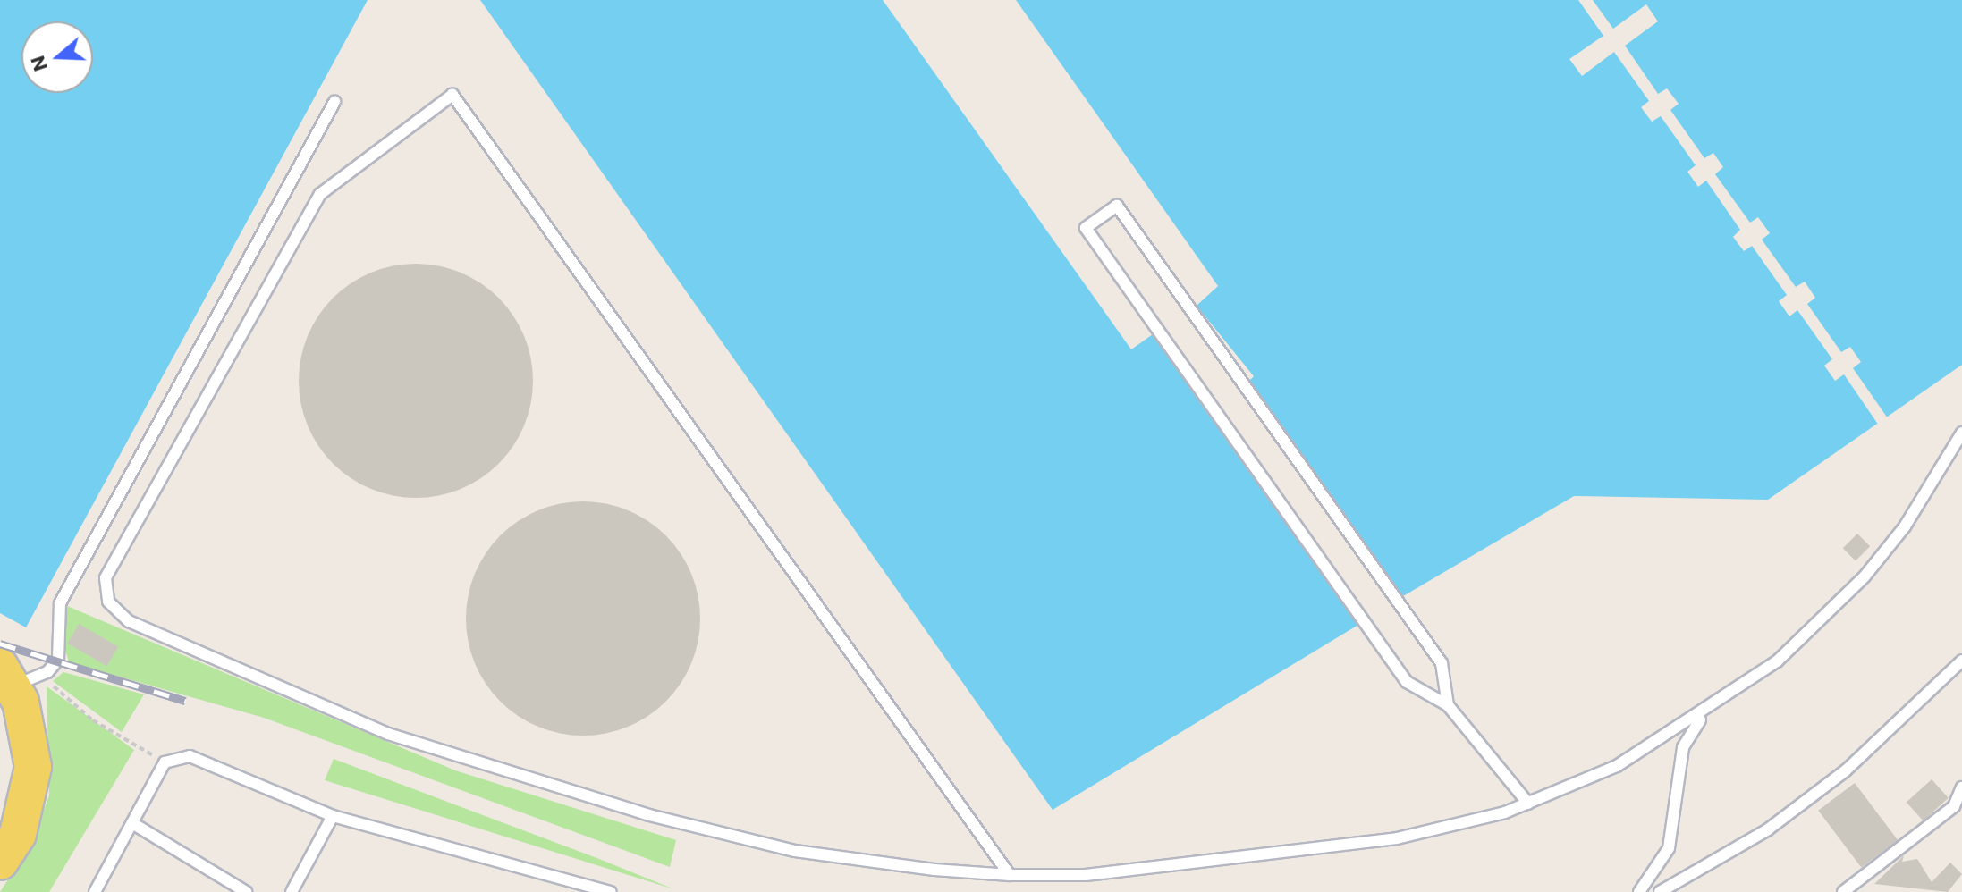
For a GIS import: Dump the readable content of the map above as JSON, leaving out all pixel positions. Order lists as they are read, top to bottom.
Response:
{
  "north": "left"
}
